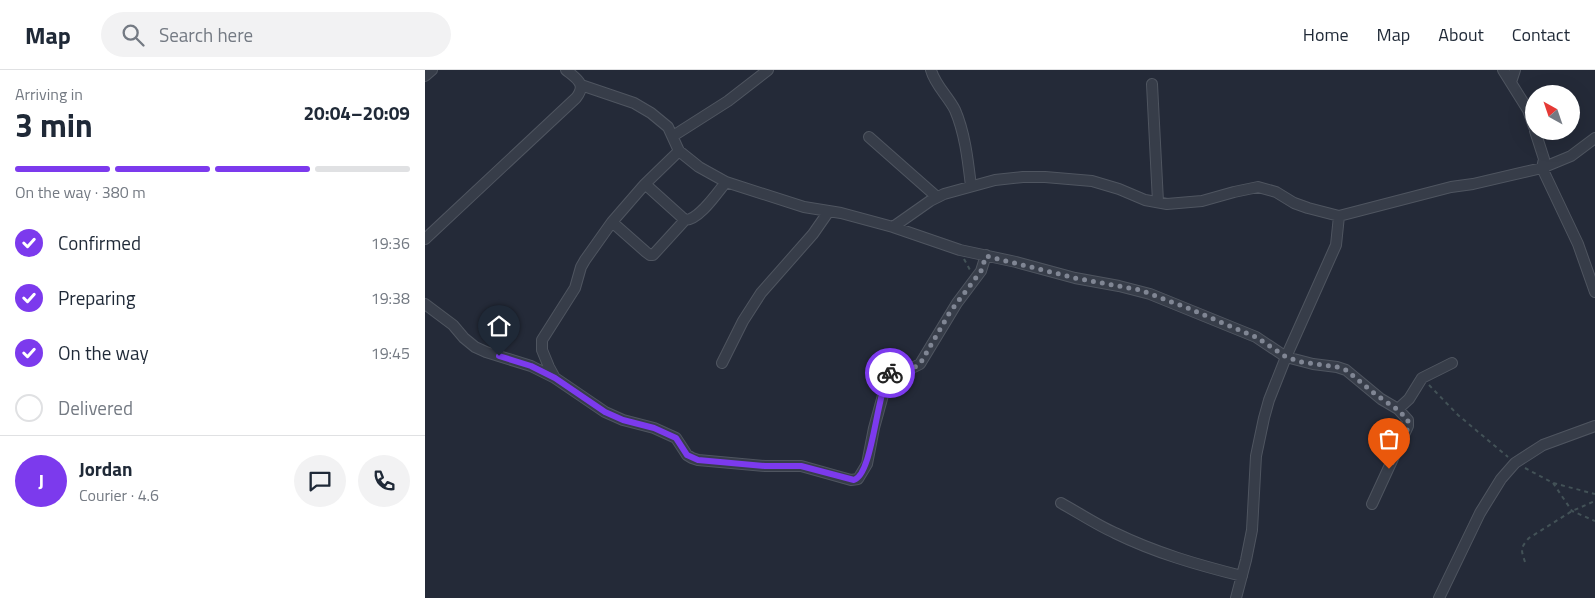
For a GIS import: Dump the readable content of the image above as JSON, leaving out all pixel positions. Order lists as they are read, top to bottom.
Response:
{
  "north": "top left",
  "page": {
    "header": "Map",
    "search": "Search here",
    "nav": [
      "Home",
      "Map",
      "About",
      "Contact"
    ],
    "heading": ["3 min", "Arriving in", "20:04–20:09"],
    "panel": ["Jordan", "Courier · 4.6"],
    "bar": "On the way · 380 m",
    "list": [
      ["Confirmed", "19:36"],
      ["Preparing", "19:38"],
      ["On the way", "19:45"],
      "Delivered"
    ],
    "round": "J"
  }
}
